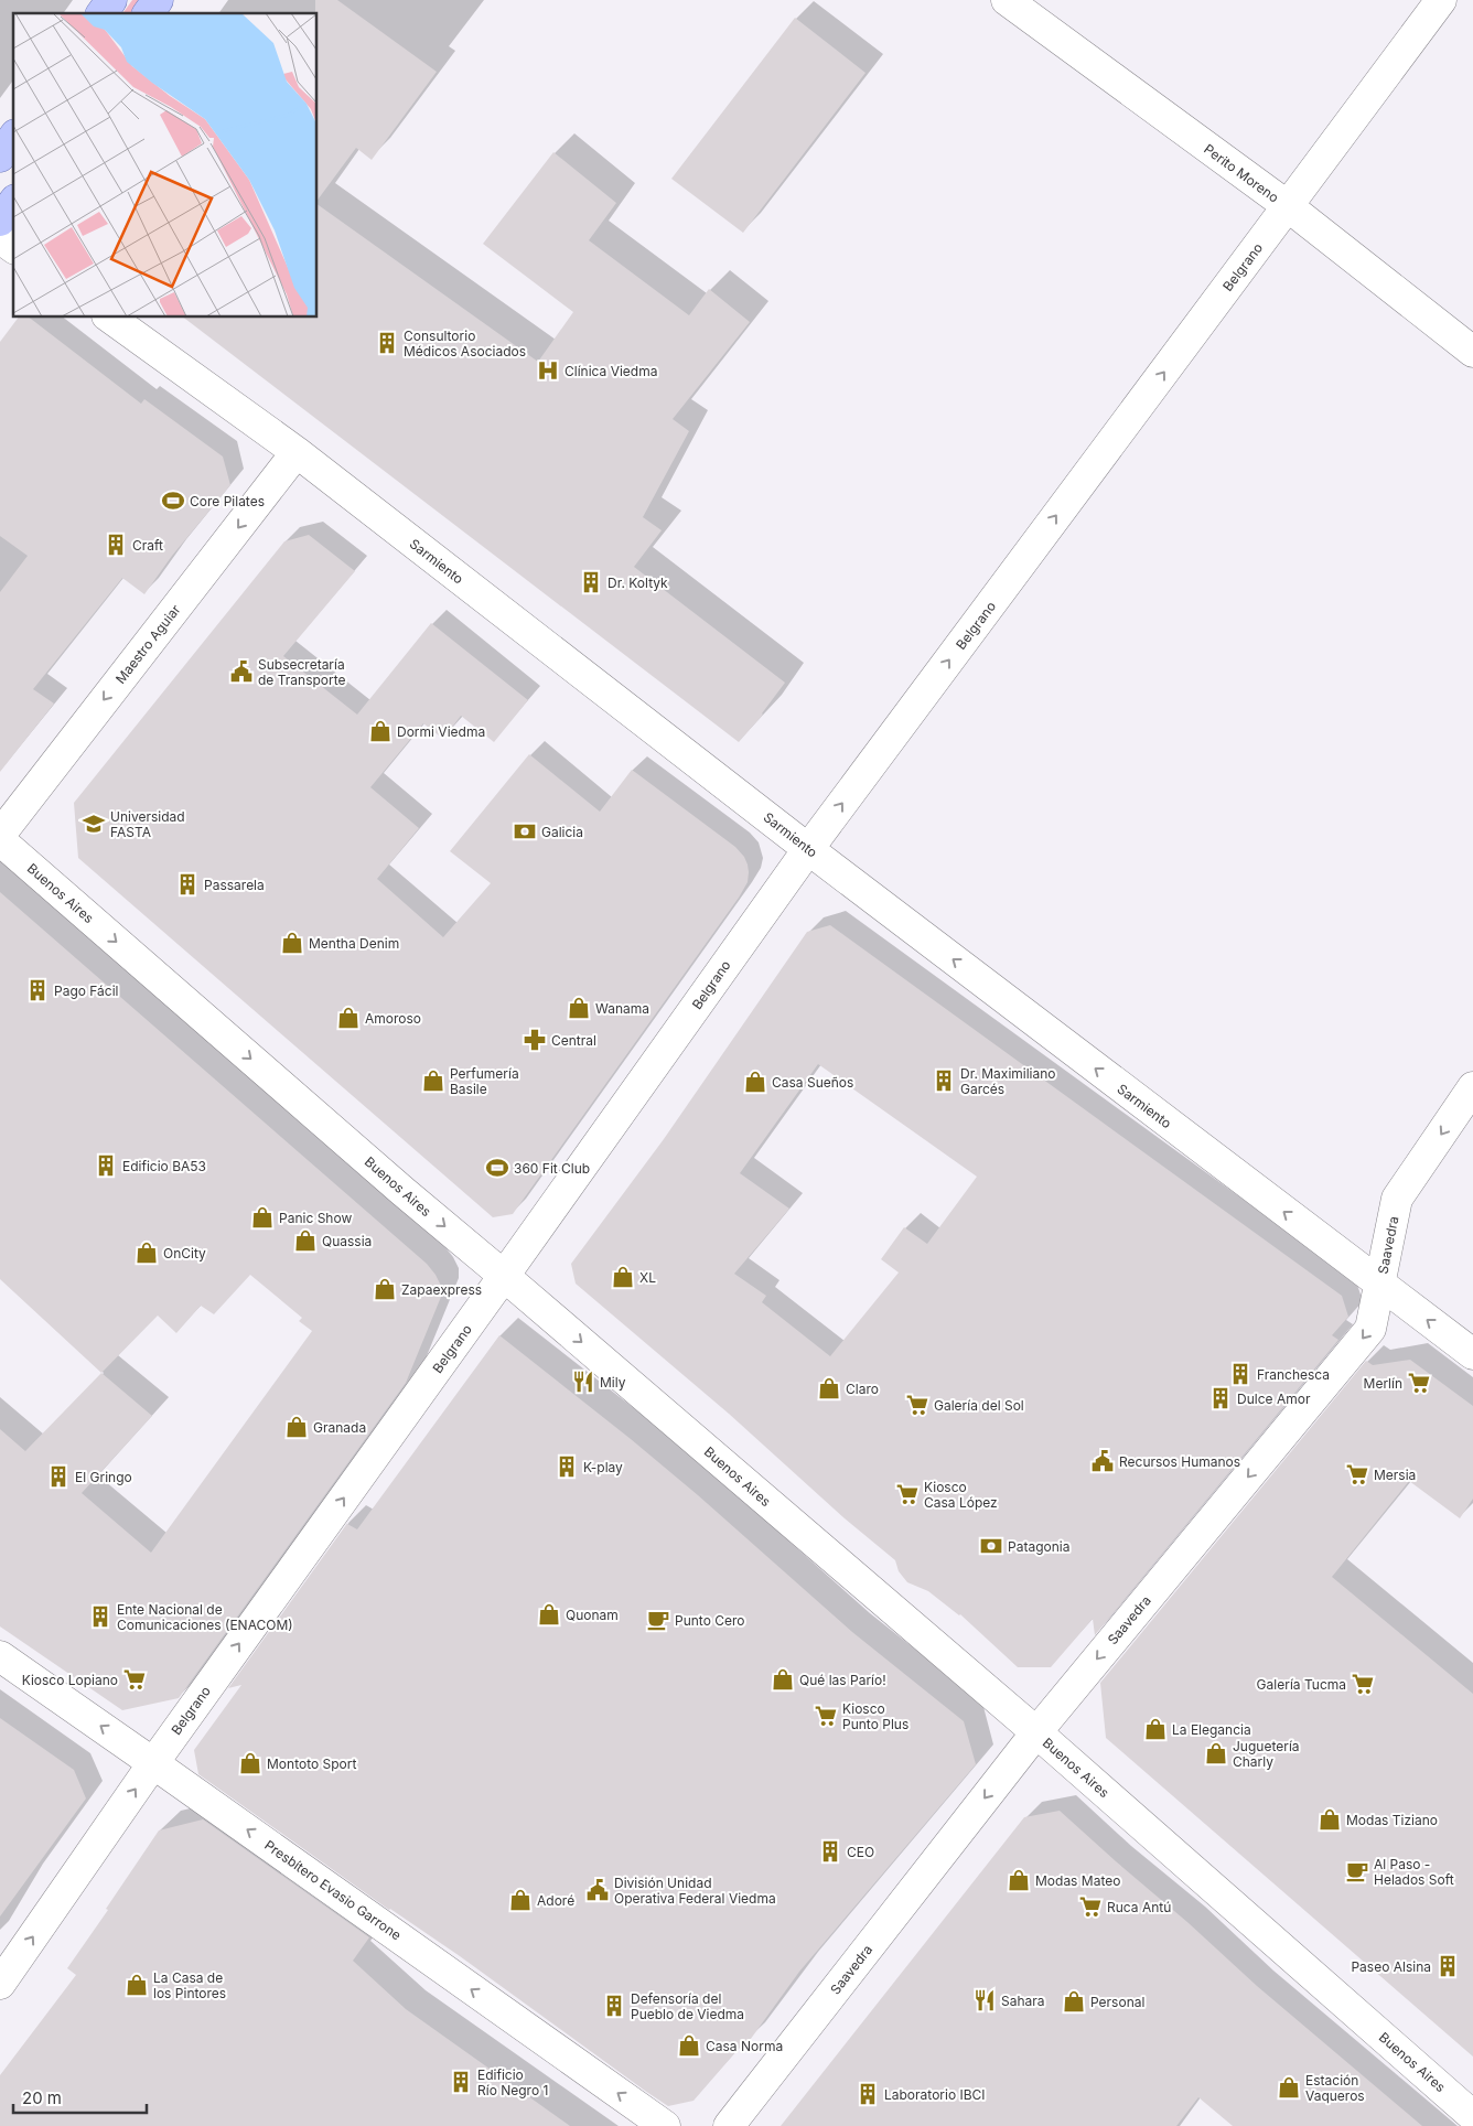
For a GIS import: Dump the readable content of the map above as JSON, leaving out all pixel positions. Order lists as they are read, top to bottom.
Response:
{
  "streets": {
    "street": [
      "Perito Moreno",
      "Belgrano",
      "Sarmiento",
      "Maestro Aguiar",
      "Buenos Aires",
      "Saavedra",
      "Presbítero Evasio Garrone"
    ]
  },
  "crossings": [
    ["Perito Moreno", "Belgrano"],
    ["Belgrano", "Sarmiento"],
    ["Belgrano", "Buenos Aires"],
    ["Belgrano", "Presbítero Evasio Garrone"],
    ["Sarmiento", "Maestro Aguiar"],
    ["Sarmiento", "Saavedra"],
    ["Buenos Aires", "Saavedra"]
  ],
  "one_way": [
    "Belgrano",
    "Sarmiento",
    "Maestro Aguiar",
    "Buenos Aires",
    "Saavedra",
    "Presbítero Evasio Garrone"
  ],
  "places": {
    "building": [
      "Consultorio Médicos Asociados",
      "Craft",
      "Dr. Koltyk",
      "Passarela",
      "Pago Fácil",
      "Dr. Maximiliano Garcés",
      "Edificio BA53",
      "Franchesca",
      "Dulce Amor",
      "K-play",
      "El Gringo",
      "Ente Nacional de Comunicaciones (ENACOM)",
      "CEO",
      "Paseo Alsina",
      "Defensoría del Pueblo de Viedma",
      "Edificio Río Negro 1",
      "Laboratorio IBCI"
    ],
    "hospital": ["Clínica Viedma"],
    "sports": ["Core Pilates", "360 Fit Club"],
    "public building": ["Subsecretaría de Transporte", "Recursos Humanos", "División Unidad Operativa Federal Viedma"],
    "shop": [
      "Dormi Viedma",
      "Mentha Denim",
      "Wanama",
      "Amoroso",
      "Perfumería Basile",
      "Casa Sueños",
      "Panic Show",
      "Quassia",
      "OnCity",
      "XL",
      "Zapaexpress",
      "Claro",
      "Granada",
      "Quonam",
      "Qué las Parío!",
      "La Elegancia",
      "Juguetería Charly",
      "Montoto Sport",
      "Modas Tiziano",
      "Modas Mateo",
      "Adoré",
      "La Casa de los Pintores",
      "Personal",
      "Casa Norma",
      "Estación Vaqueros"
    ],
    "school or university": ["Universidad FASTA"],
    "bank": ["Galicia", "Patagonia"],
    "pharmacy": ["Central"],
    "restaurant": ["Mily", "Sahara"],
    "supermarket": [
      "Merlín",
      "Galería del Sol",
      "Mersia",
      "Kiosco Casa López",
      "Kiosco Lopiano",
      "Galería Tucma",
      "Kiosco Punto Plus",
      "Ruca Antú"
    ],
    "cafe": ["Punto Cero", "Al Paso - Helados Soft"]
  },
  "scale_bar": "20 m"
}
